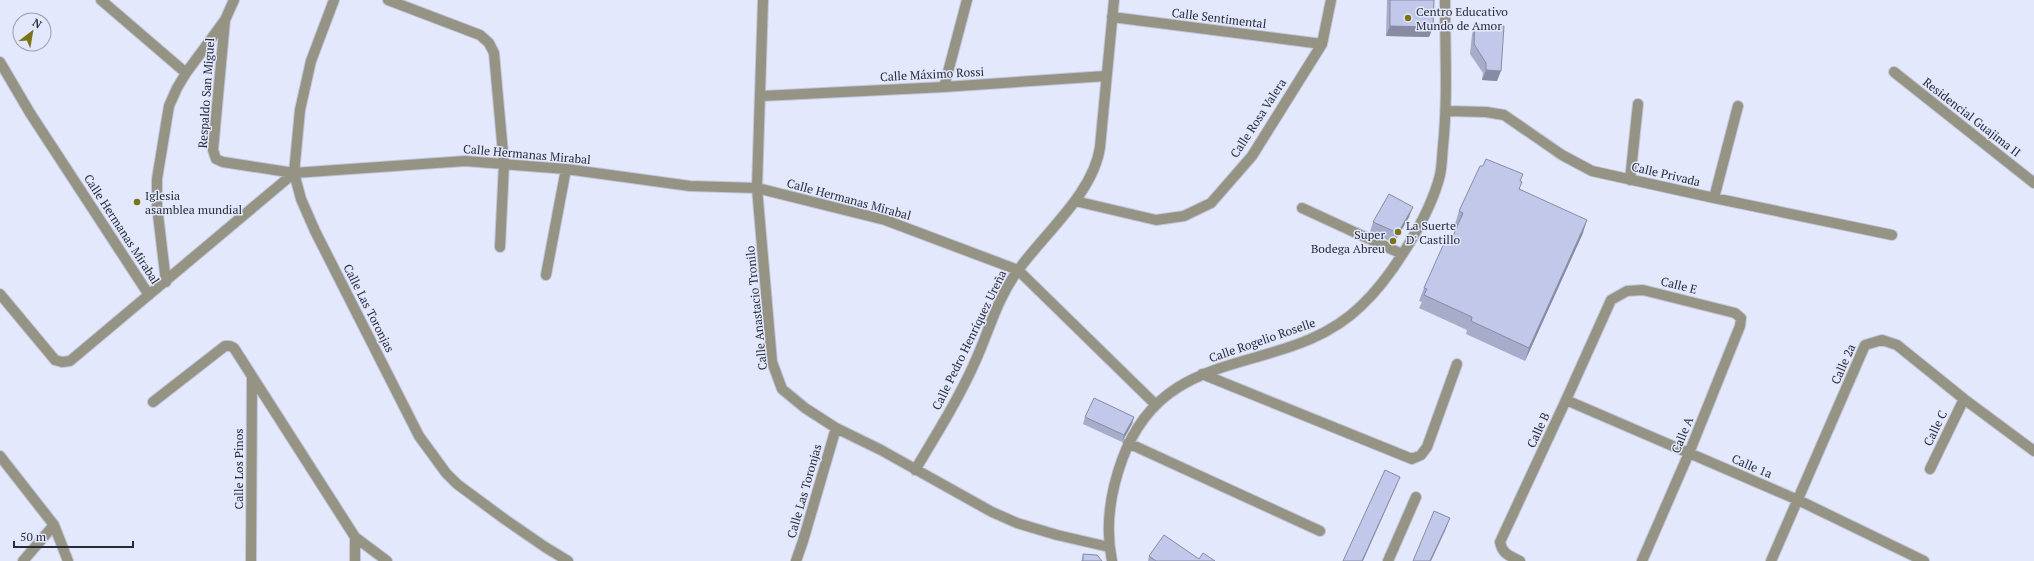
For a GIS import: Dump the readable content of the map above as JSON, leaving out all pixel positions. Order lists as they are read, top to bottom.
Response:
{
  "streets": {
    "street": [
      "Calle Sentimental",
      "Calle Máximo Rossi",
      "Respaldo San Miguel",
      "Residencial Guajima II",
      "Calle Rosa Valera",
      "Calle Hermanas Mirabal",
      "Calle Privada",
      "Calle E",
      "Calle Las Toronjas",
      "Calle Anastacio Tronilo",
      "Calle Pedro Henríquez Ureña",
      "Calle Rogelio Roselle",
      "Calle 2a",
      "Calle C",
      "Calle B",
      "Calle A",
      "Calle 1a",
      "Calle Los Pinos"
    ]
  },
  "crossings": [
    ["Calle Sentimental", "Calle Rosa Valera"],
    ["Calle Sentimental", "Calle Pedro Henríquez Ureña"],
    ["Calle Máximo Rossi", "Calle Anastacio Tronilo"],
    ["Calle Máximo Rossi", "Calle Pedro Henríquez Ureña"],
    ["Respaldo San Miguel", "Calle Hermanas Mirabal"],
    ["Respaldo San Miguel", "Calle Las Toronjas"],
    ["Calle Rosa Valera", "Calle Pedro Henríquez Ureña"],
    ["Calle Hermanas Mirabal", "Calle Las Toronjas"],
    ["Calle Hermanas Mirabal", "Calle Anastacio Tronilo"],
    ["Calle Hermanas Mirabal", "Calle Pedro Henríquez Ureña"],
    ["Calle Hermanas Mirabal", "Calle Rogelio Roselle"],
    ["Calle Privada", "Calle Rogelio Roselle"],
    ["Calle E", "Calle B"],
    ["Calle E", "Calle A"],
    ["Calle Las Toronjas", "Calle Anastacio Tronilo"],
    ["Calle Anastacio Tronilo", "Calle Pedro Henríquez Ureña"],
    ["Calle Anastacio Tronilo", "Calle Rogelio Roselle"],
    ["Calle 2a", "Calle C"],
    ["Calle 2a", "Calle 1a"],
    ["Calle B", "Calle 1a"],
    ["Calle A", "Calle 1a"]
  ],
  "places": [
    "Centro Educativo Mundo de Amor",
    "Iglesia asamblea mundial",
    "La Suerte D' Castillo",
    "Super Bodega Abreu"
  ],
  "scale_bar": "50 m",
  "north": "top right"
}
